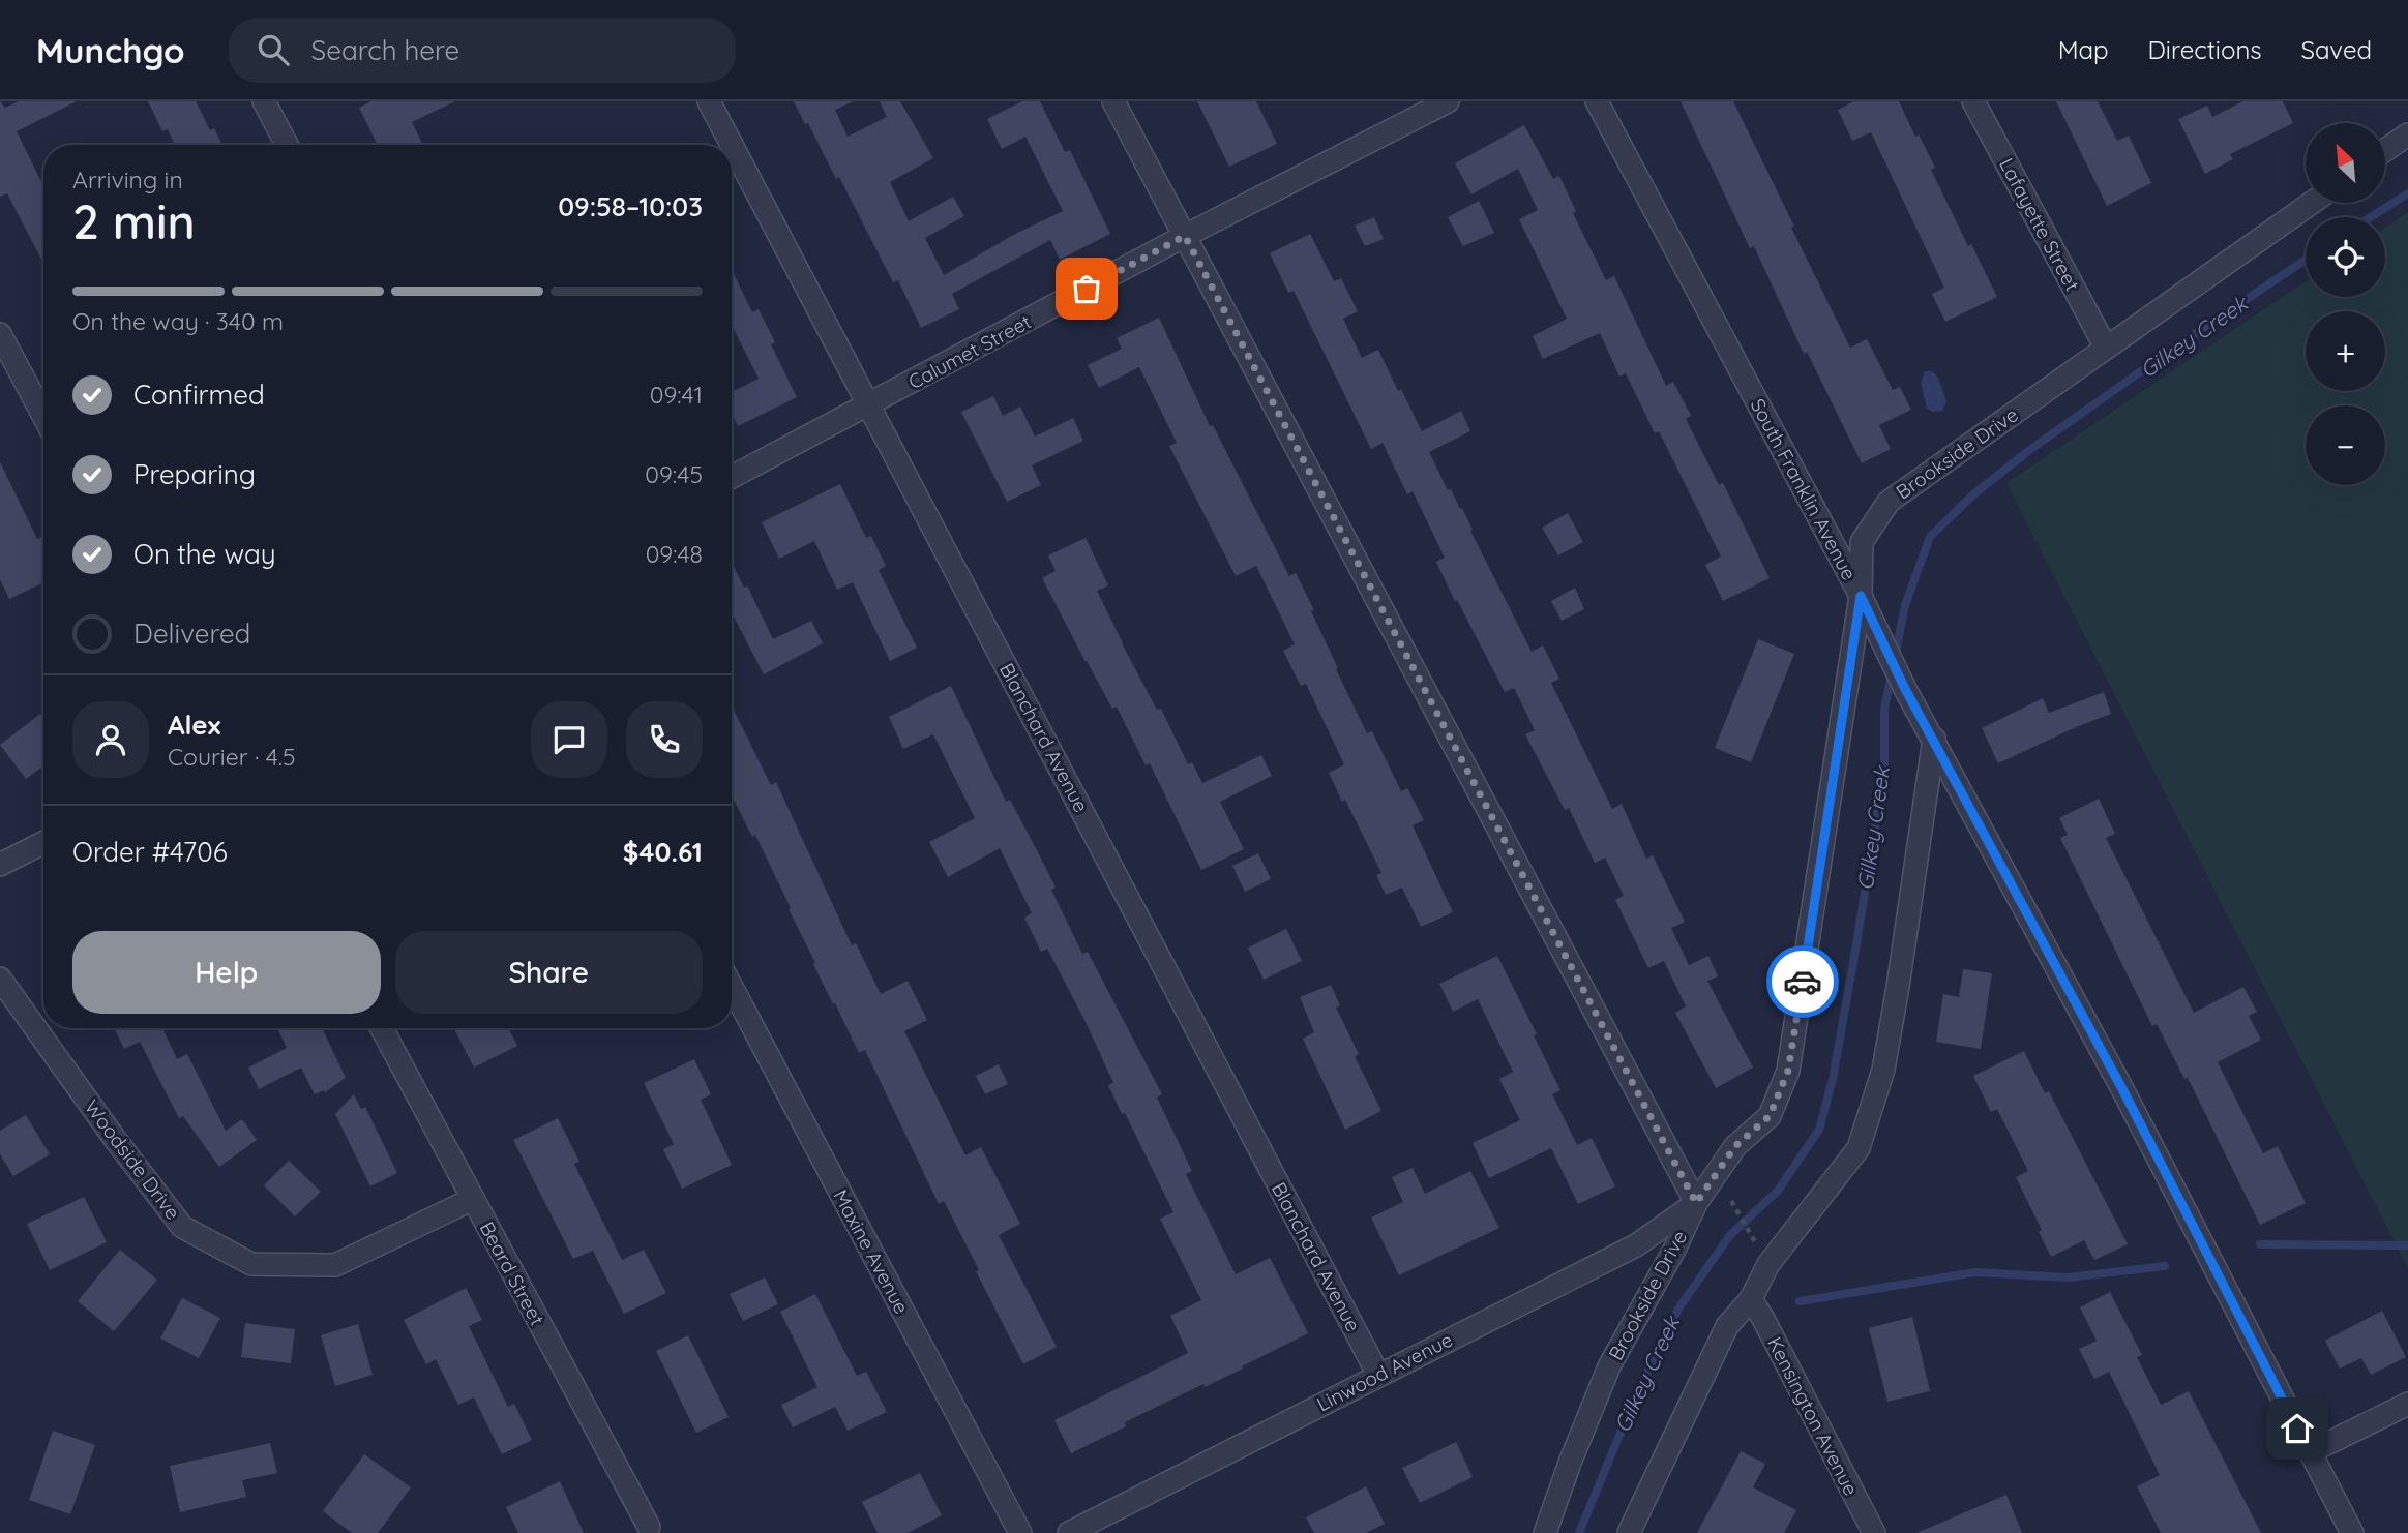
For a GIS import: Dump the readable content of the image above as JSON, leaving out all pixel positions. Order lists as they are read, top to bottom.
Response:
{
  "streets": {
    "street": [
      "Lafayette Street",
      "Calumet Street",
      "Brookside Drive",
      "South Franklin Avenue",
      "Blanchard Avenue",
      "Woodside Drive",
      "Maxine Avenue",
      "Beard Street",
      "Linwood Avenue",
      "Kensington Avenue"
    ]
  },
  "crossings": [
    ["Lafayette Street", "Brookside Drive"],
    ["Calumet Street", "Blanchard Avenue"],
    ["Brookside Drive", "South Franklin Avenue"],
    ["Brookside Drive", "Linwood Avenue"],
    ["Blanchard Avenue", "Linwood Avenue"],
    ["Woodside Drive", "Beard Street"]
  ],
  "water": ["Gilkey Creek"],
  "north": "top left",
  "page": {
    "header": "Munchgo",
    "search": "Search here",
    "nav": ["Map", "Directions", "Saved"],
    "map_buttons": ["+", "−"],
    "heading": ["2 min", "Arriving in", "09:58–10:03"],
    "panel": [
      "Alex",
      "Courier · 4.5",
      "Order #4706",
      "$40.61"
    ],
    "bar": "On the way · 340 m",
    "list": [
      ["Confirmed", "09:41"],
      ["Preparing", "09:45"],
      ["On the way", "09:48"],
      "Delivered"
    ],
    "buttons": ["Help", "Share"]
  }
}
